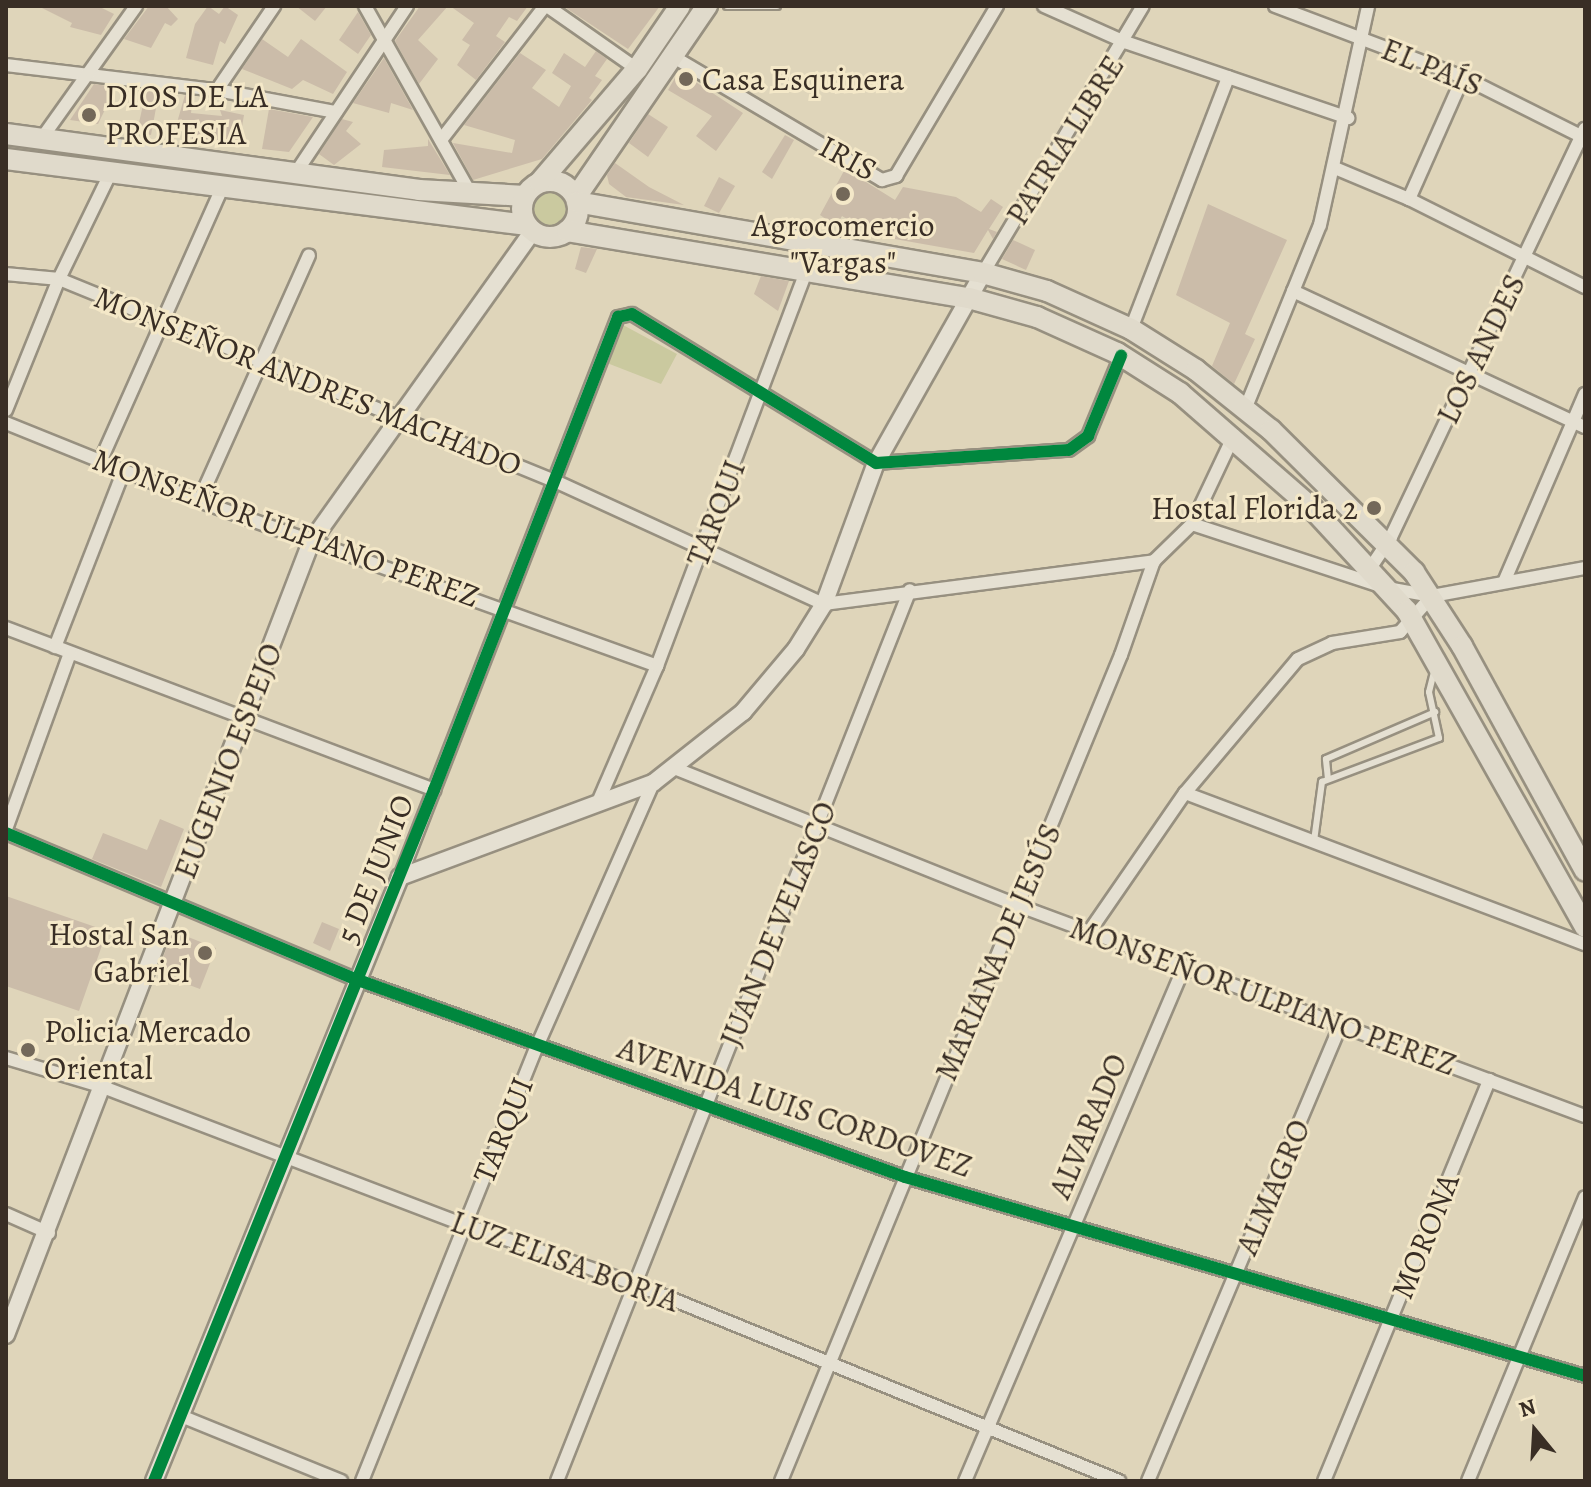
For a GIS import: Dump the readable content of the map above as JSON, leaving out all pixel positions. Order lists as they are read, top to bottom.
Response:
{
  "streets": {
    "street": [
      "EL PAÍS",
      "PATRIA LIBRE",
      "IRIS",
      "LOS ANDES",
      "MONSEÑOR ANDRES MACHADO",
      "TARQUI",
      "MONSEÑOR ULPIANO PEREZ",
      "EUGENIO ESPEJO",
      "5 DE JUNIO",
      "JUAN DE VELASCO",
      "MARIANA DE JESÚS",
      "AVENIDA LUIS CORDOVEZ",
      "ALVARADO",
      "ALMAGRO",
      "MORONA",
      "LUZ ELISA BORJA"
    ]
  },
  "crossings": [
    ["EL PAÍS", "LOS ANDES"],
    ["MONSEÑOR ANDRES MACHADO", "TARQUI"],
    ["MONSEÑOR ANDRES MACHADO", "EUGENIO ESPEJO"],
    ["MONSEÑOR ANDRES MACHADO", "5 DE JUNIO"],
    ["TARQUI", "MONSEÑOR ULPIANO PEREZ"],
    ["TARQUI", "5 DE JUNIO"],
    ["TARQUI", "AVENIDA LUIS CORDOVEZ"],
    ["TARQUI", "LUZ ELISA BORJA"],
    ["MONSEÑOR ULPIANO PEREZ", "EUGENIO ESPEJO"],
    ["MONSEÑOR ULPIANO PEREZ", "5 DE JUNIO"],
    ["MONSEÑOR ULPIANO PEREZ", "JUAN DE VELASCO"],
    ["MONSEÑOR ULPIANO PEREZ", "MARIANA DE JESÚS"],
    ["MONSEÑOR ULPIANO PEREZ", "ALVARADO"],
    ["MONSEÑOR ULPIANO PEREZ", "ALMAGRO"],
    ["MONSEÑOR ULPIANO PEREZ", "MORONA"],
    ["EUGENIO ESPEJO", "AVENIDA LUIS CORDOVEZ"],
    ["EUGENIO ESPEJO", "LUZ ELISA BORJA"],
    ["5 DE JUNIO", "AVENIDA LUIS CORDOVEZ"],
    ["5 DE JUNIO", "LUZ ELISA BORJA"],
    ["JUAN DE VELASCO", "AVENIDA LUIS CORDOVEZ"],
    ["JUAN DE VELASCO", "LUZ ELISA BORJA"],
    ["MARIANA DE JESÚS", "AVENIDA LUIS CORDOVEZ"],
    ["MARIANA DE JESÚS", "LUZ ELISA BORJA"],
    ["AVENIDA LUIS CORDOVEZ", "ALVARADO"],
    ["AVENIDA LUIS CORDOVEZ", "ALMAGRO"],
    ["AVENIDA LUIS CORDOVEZ", "MORONA"],
    ["ALVARADO", "LUZ ELISA BORJA"]
  ],
  "places": [
    "Casa Esquinera",
    "DIOS DE LA PROFESIA",
    "Agrocomercio \"Vargas\"",
    "Hostal Florida 2",
    "Hostal San Gabriel",
    "Policia Mercado Oriental"
  ],
  "north": "top"
}
